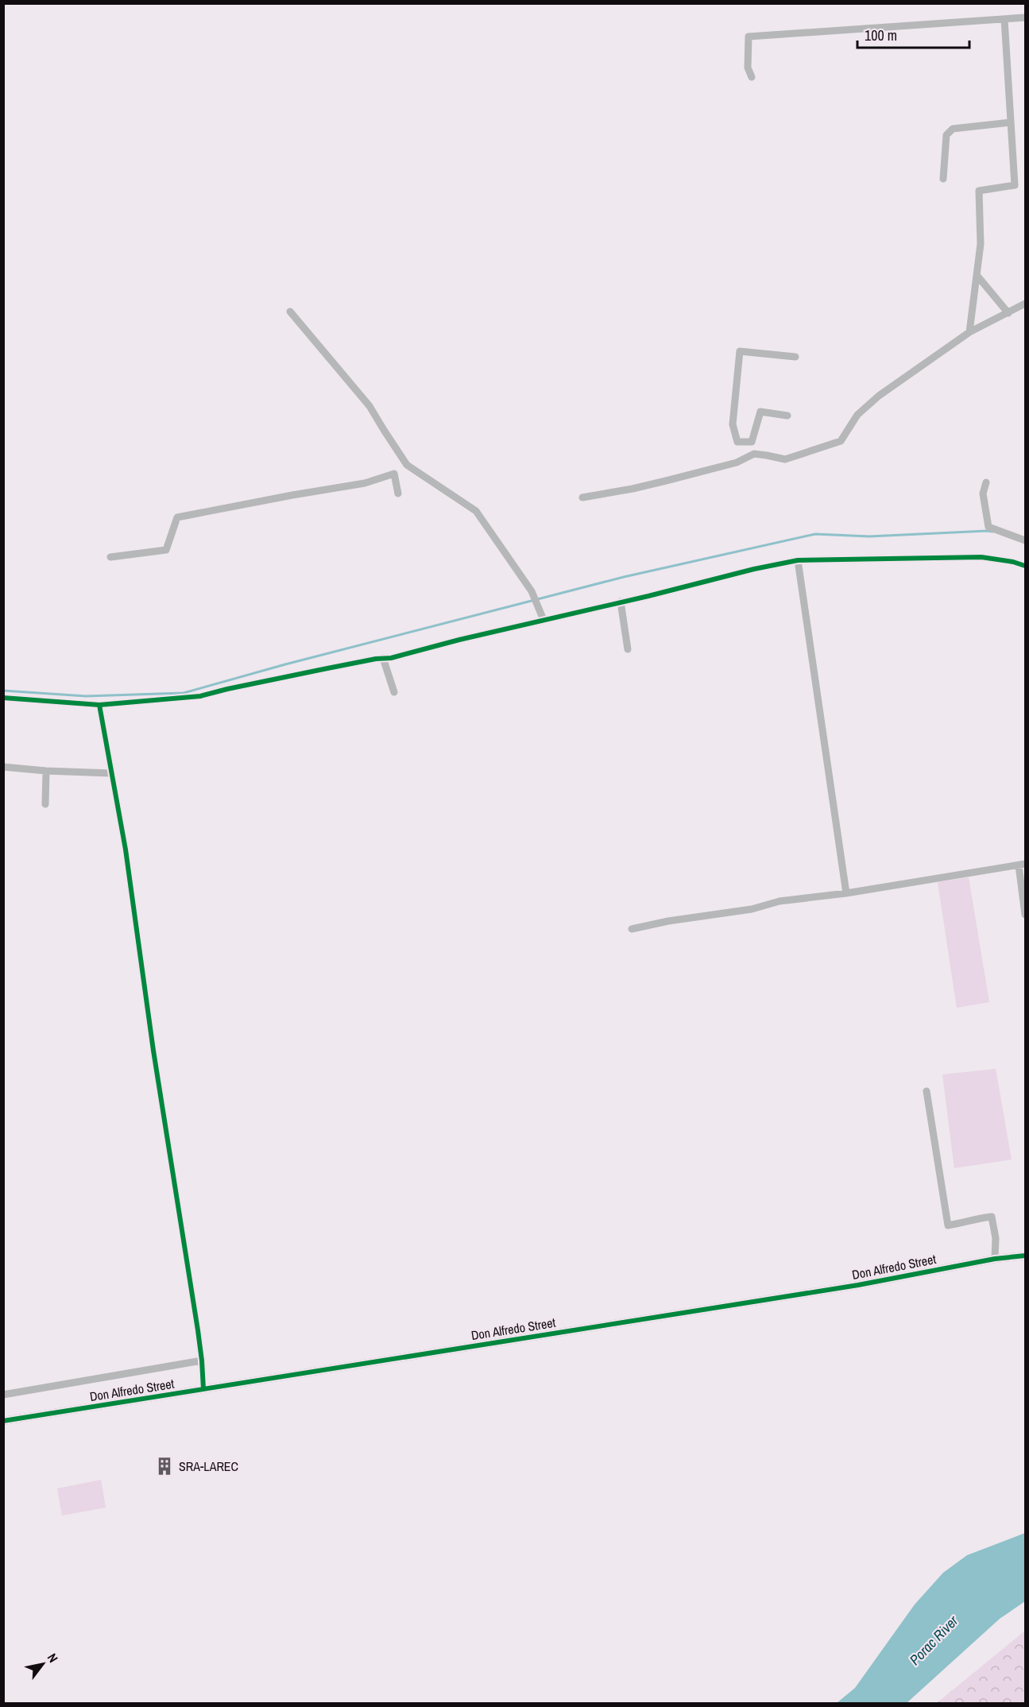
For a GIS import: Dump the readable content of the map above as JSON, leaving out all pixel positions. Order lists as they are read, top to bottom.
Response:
{
  "streets": {
    "street": ["Don Alfredo Street"]
  },
  "water": ["Porac River"],
  "places": {
    "building": ["SRA-LAREC"]
  },
  "scale_bar": "100 m",
  "north": "top right"
}
